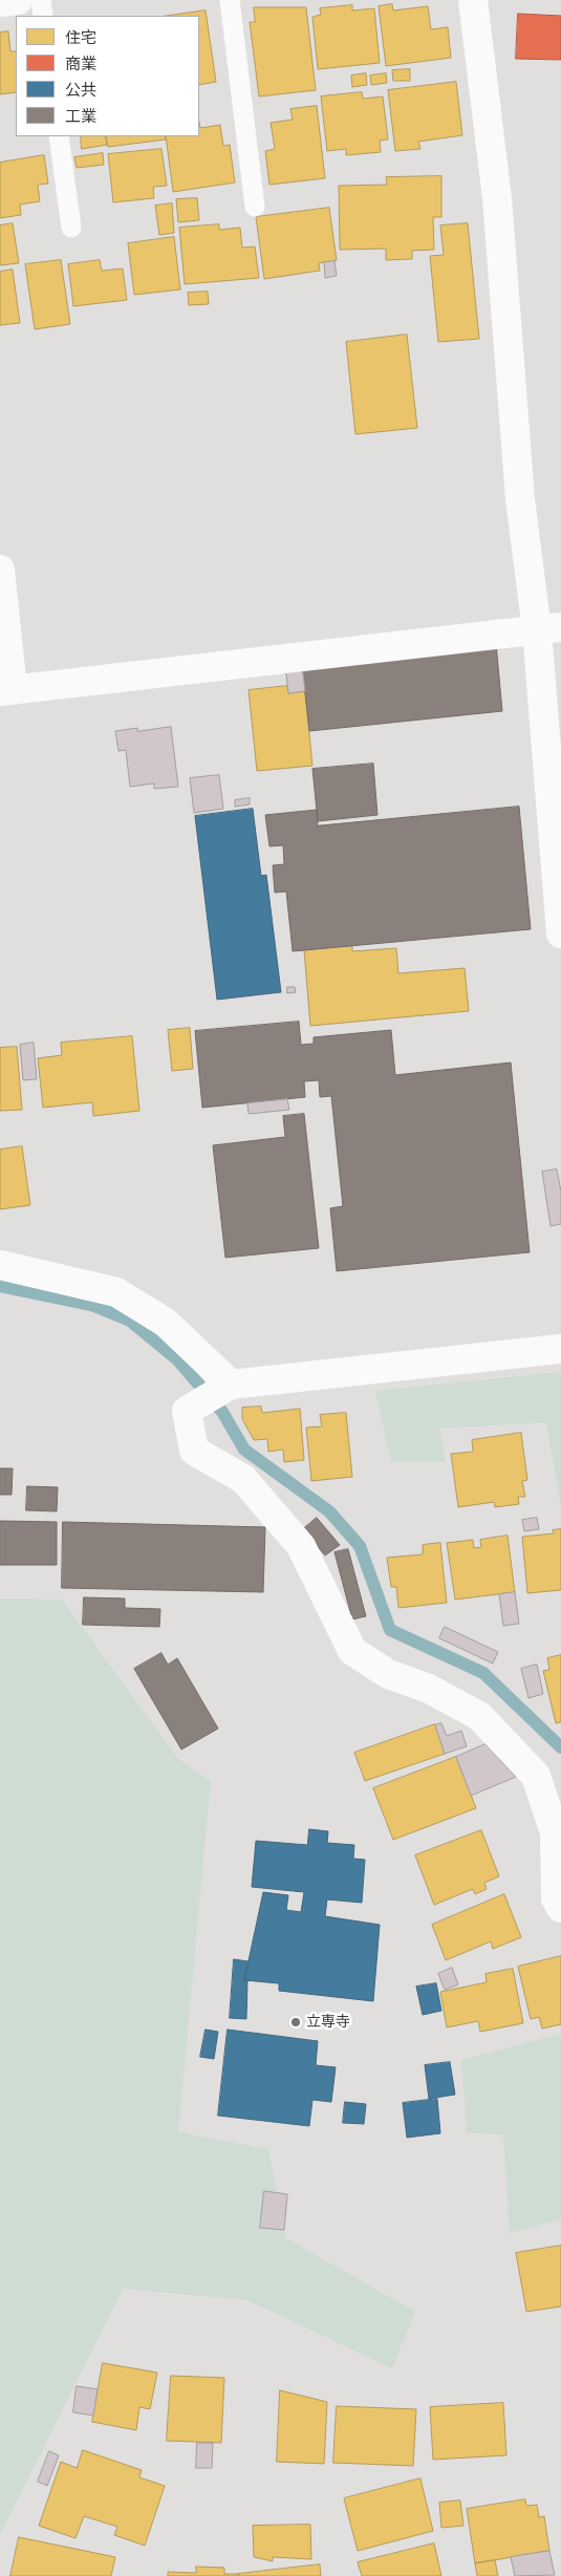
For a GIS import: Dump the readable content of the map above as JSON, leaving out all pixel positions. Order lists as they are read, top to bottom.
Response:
{
  "places": ["立専寺"],
  "legend": [
    "住宅",
    "商業",
    "公共",
    "工業"
  ]
}
